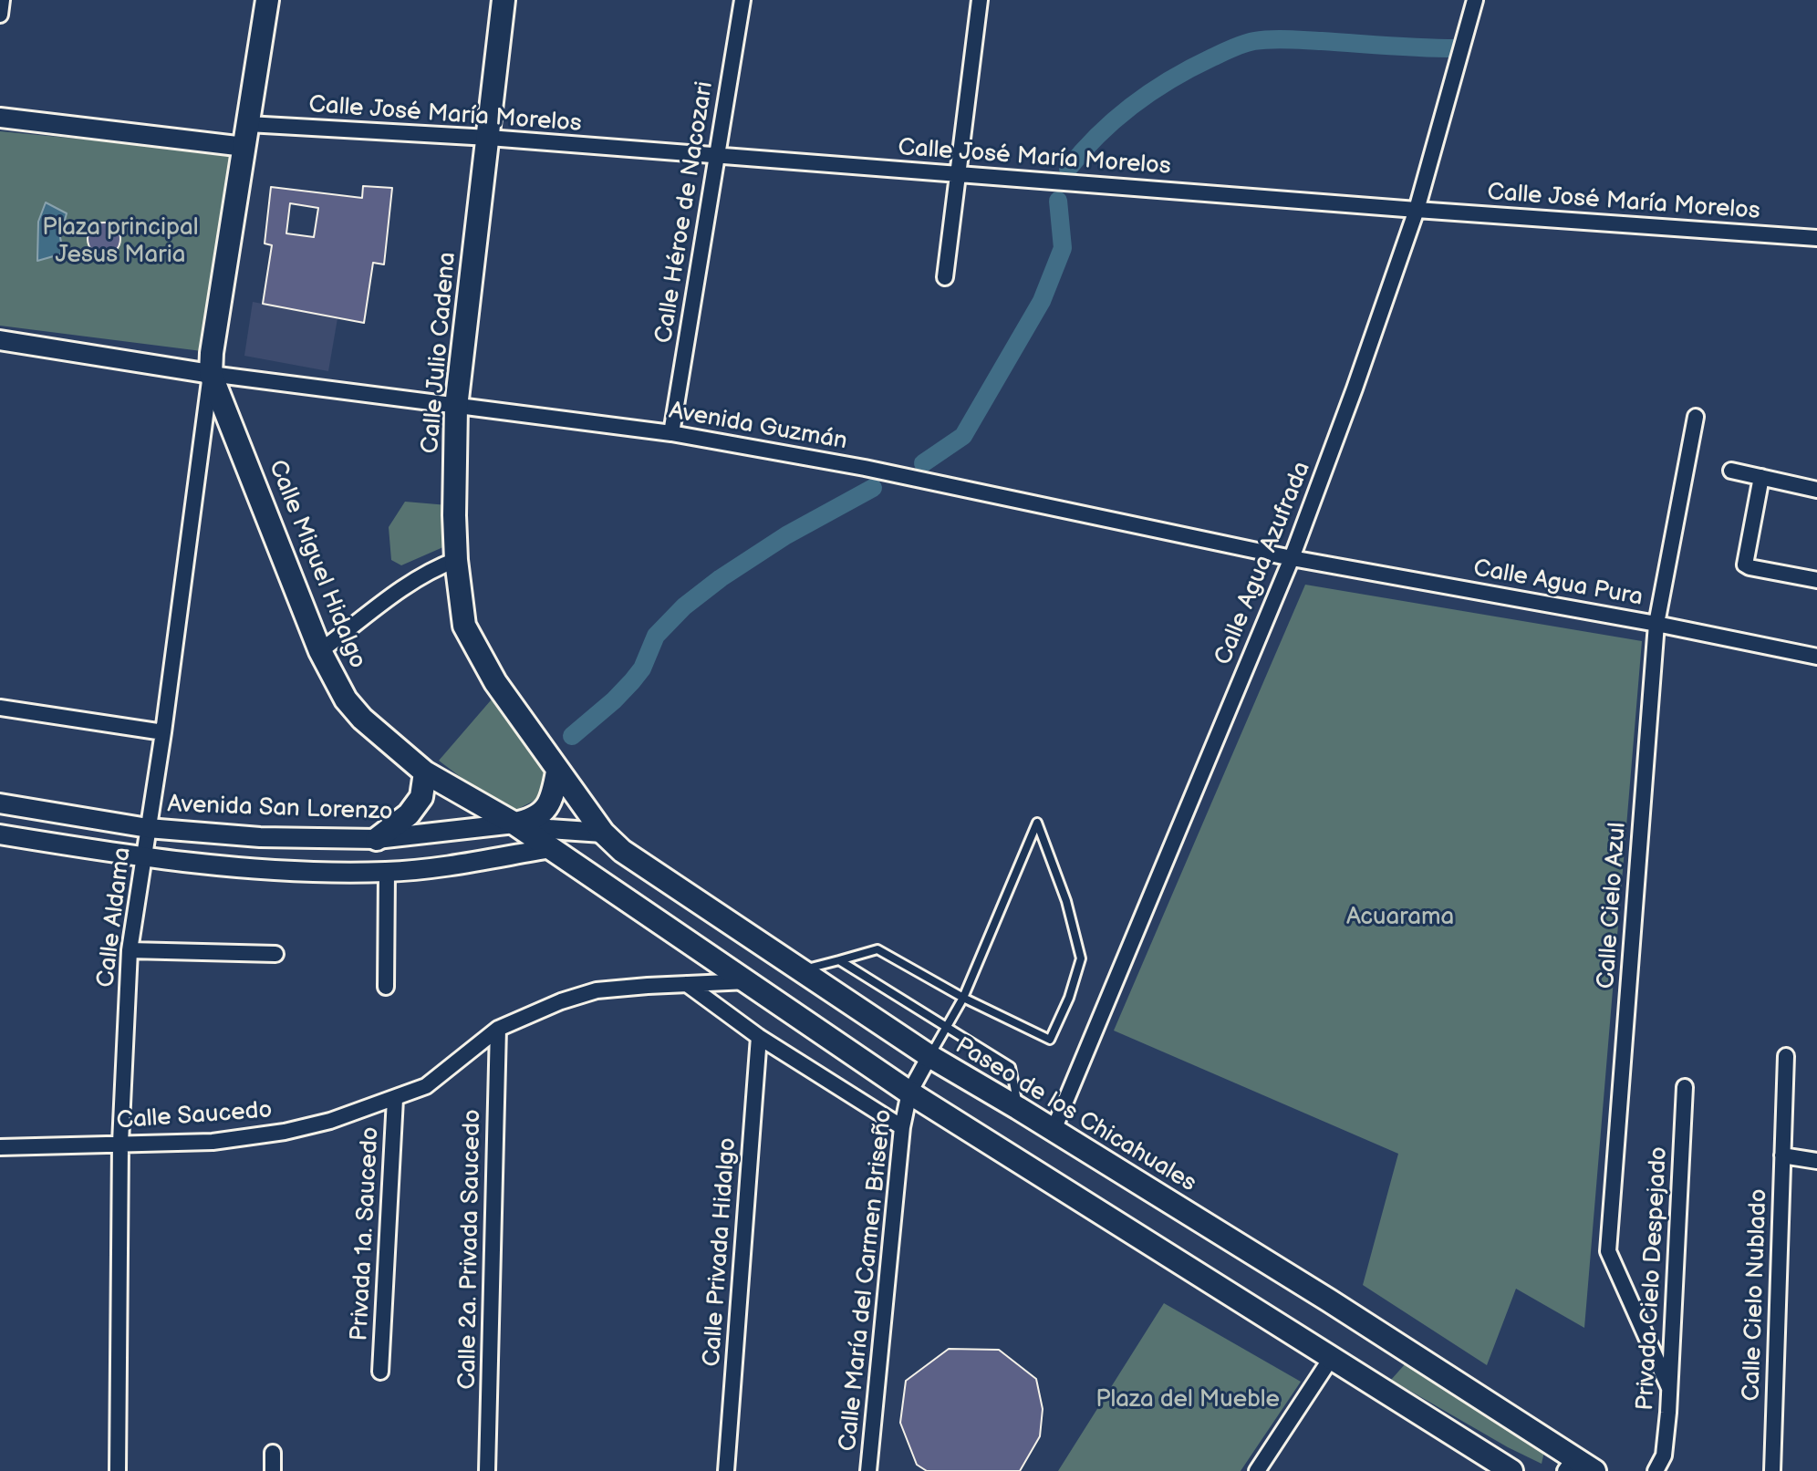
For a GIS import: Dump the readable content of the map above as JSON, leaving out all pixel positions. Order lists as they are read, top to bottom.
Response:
{
  "streets": {
    "main road": ["Calle Julio Cadena", "Calle Miguel Hidalgo", "Paseo de los Chicahuales"],
    "street": [
      "Calle José María Morelos",
      "Calle Héroe de Nacozari",
      "Avenida Guzmán",
      "Calle Agua Azufrada",
      "Calle Agua Pura",
      "Avenida San Lorenzo",
      "Calle Cielo Azul",
      "Calle Aldama",
      "Calle Saucedo",
      "Privada 1a. Saucedo",
      "Calle 2a. Privada Saucedo",
      "Calle Privada Hidalgo",
      "Privada Cielo Despejado",
      "Calle María del Carmen Briseño",
      "Calle Cielo Nublado"
    ]
  },
  "crossings": [
    ["Calle José María Morelos", "Calle Héroe de Nacozari"],
    ["Calle José María Morelos", "Calle Julio Cadena"],
    ["Calle José María Morelos", "Calle Agua Azufrada"],
    ["Calle Héroe de Nacozari", "Avenida Guzmán"],
    ["Calle Julio Cadena", "Avenida Guzmán"],
    ["Calle Julio Cadena", "Paseo de los Chicahuales"],
    ["Avenida Guzmán", "Calle Agua Azufrada"],
    ["Avenida Guzmán", "Calle Miguel Hidalgo"],
    ["Avenida Guzmán", "Calle Agua Pura"],
    ["Avenida Guzmán", "Calle Aldama"],
    ["Calle Agua Azufrada", "Calle Agua Pura"],
    ["Calle Agua Azufrada", "Paseo de los Chicahuales"],
    ["Calle Miguel Hidalgo", "Avenida San Lorenzo"],
    ["Calle Miguel Hidalgo", "Calle Aldama"],
    ["Calle Agua Pura", "Calle Cielo Azul"],
    ["Avenida San Lorenzo", "Calle Aldama"],
    ["Avenida San Lorenzo", "Paseo de los Chicahuales"],
    ["Calle Cielo Azul", "Privada Cielo Despejado"],
    ["Calle Aldama", "Calle Saucedo"],
    ["Paseo de los Chicahuales", "Calle María del Carmen Briseño"],
    ["Calle Saucedo", "Privada 1a. Saucedo"],
    ["Calle Saucedo", "Calle 2a. Privada Saucedo"]
  ],
  "parks": ["Plaza principal Jesus Maria", "Acuarama", "Plaza del Mueble"]
}
